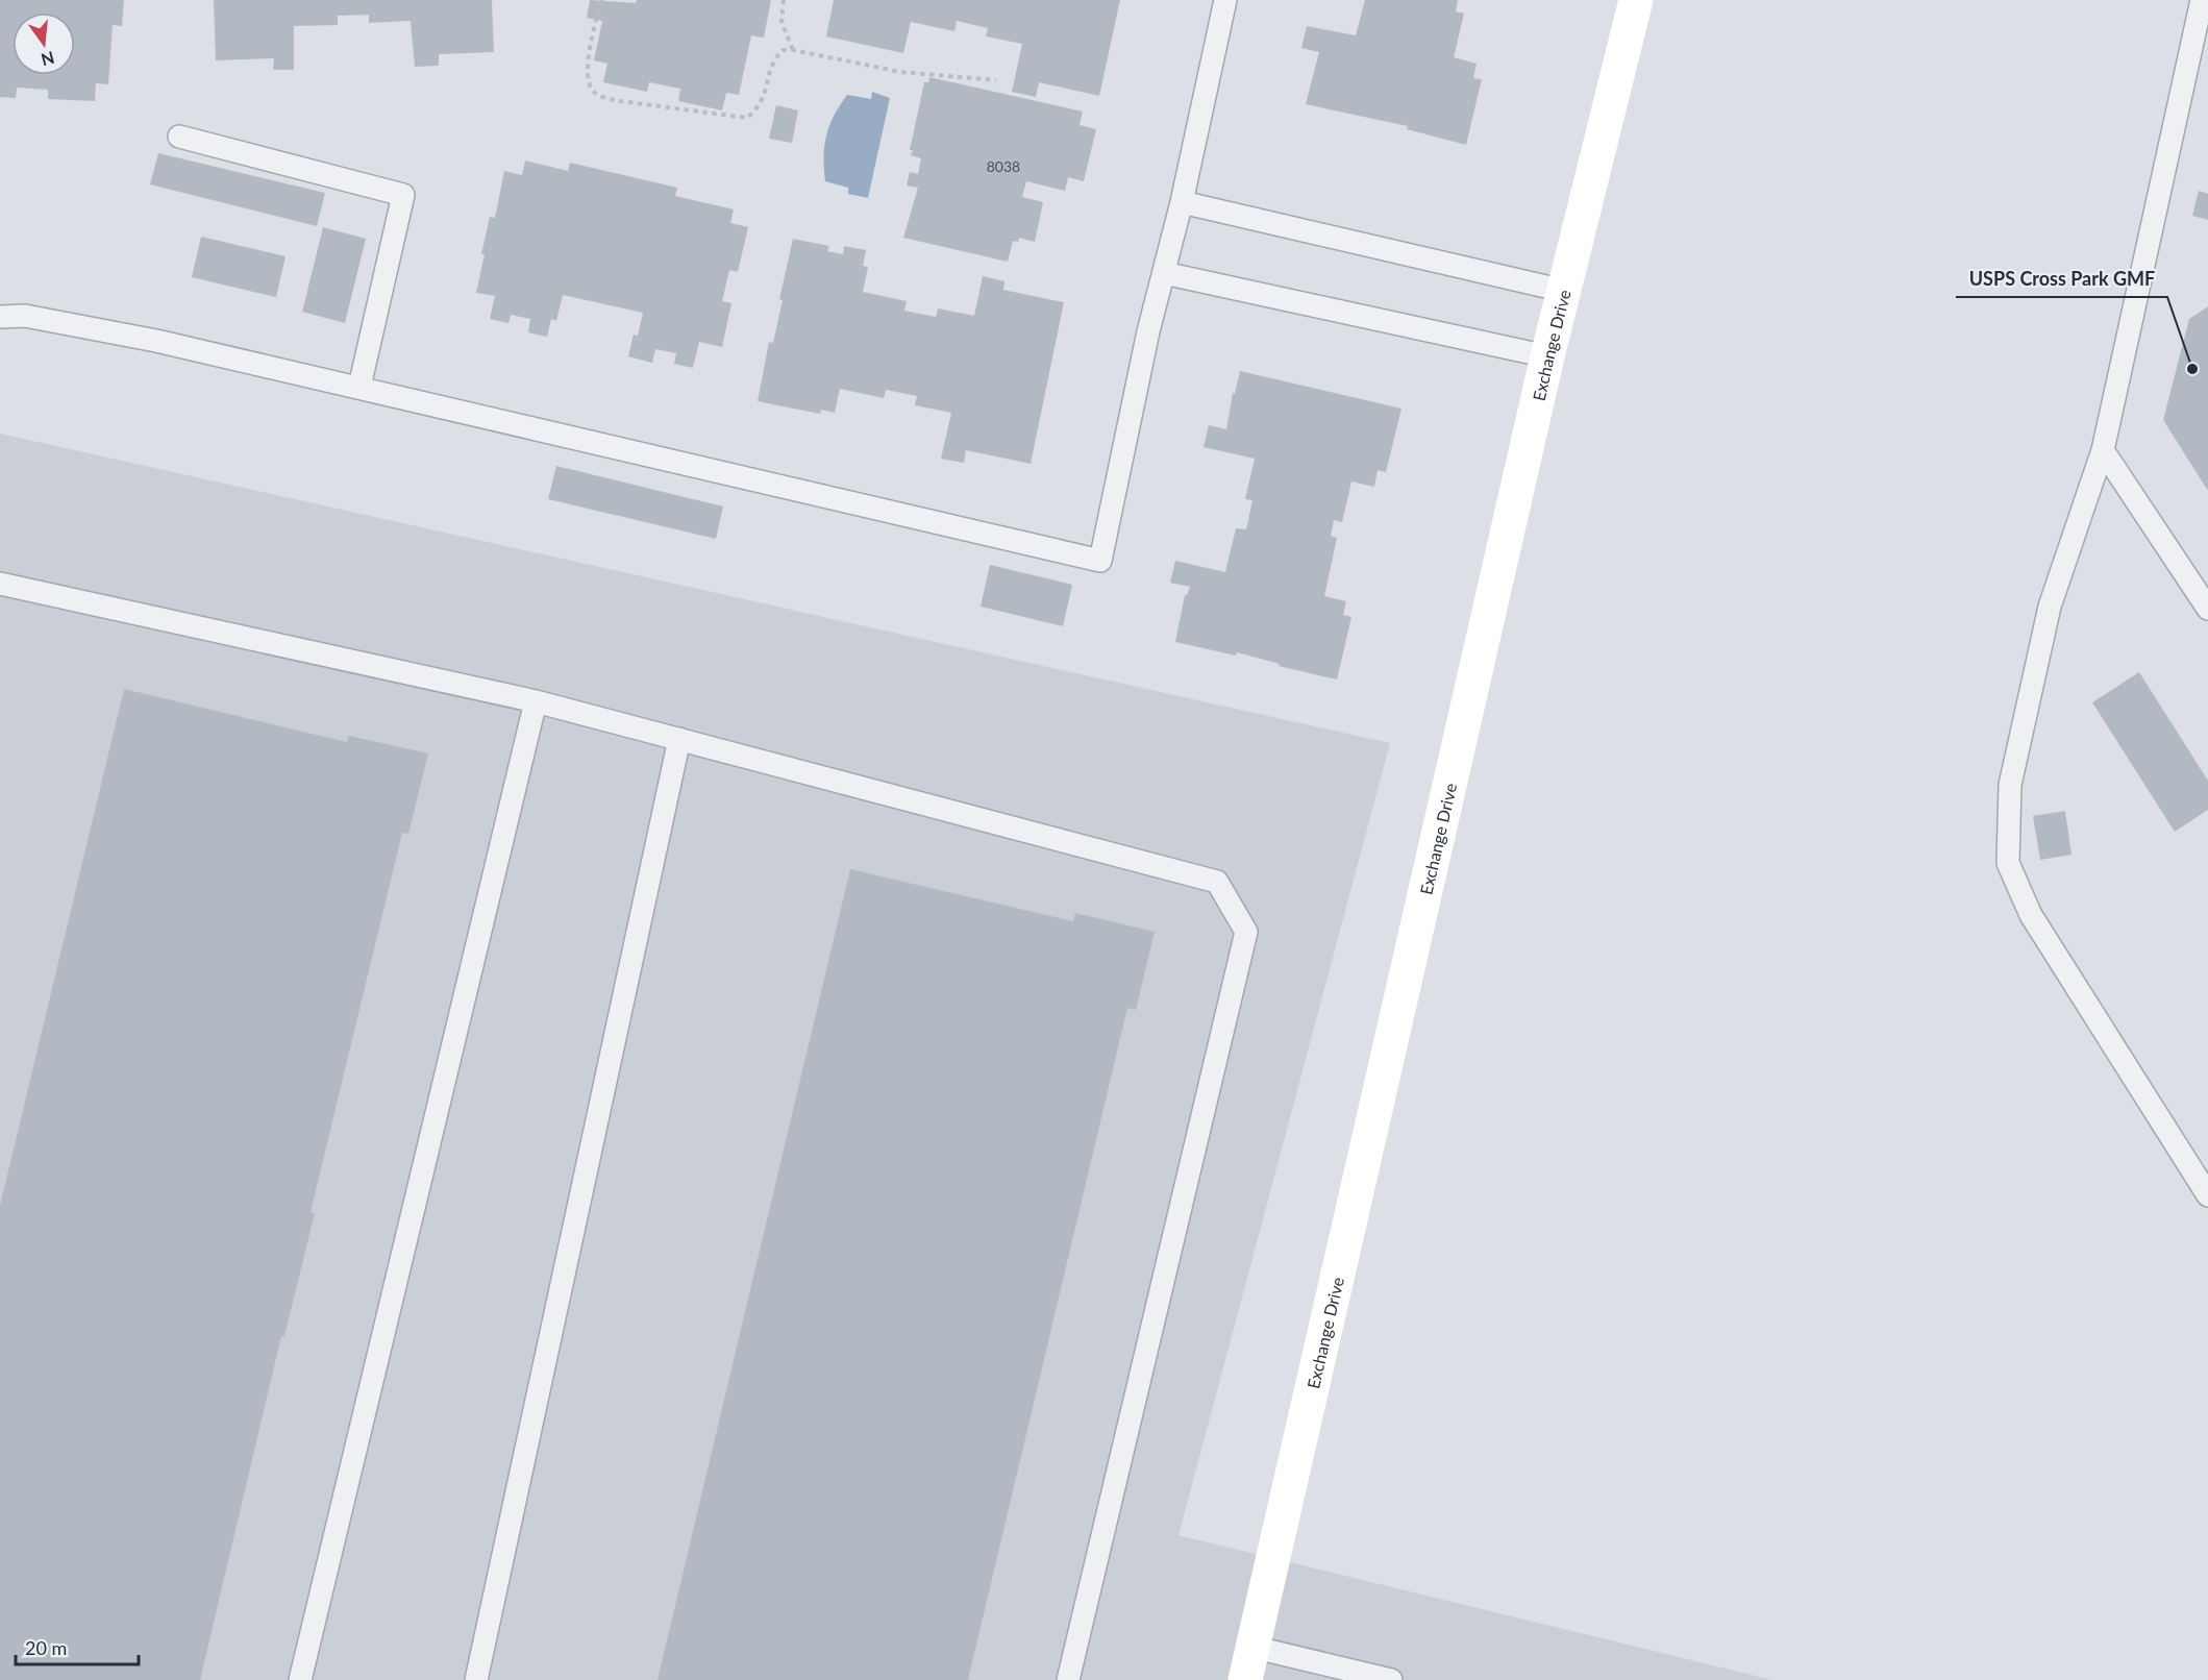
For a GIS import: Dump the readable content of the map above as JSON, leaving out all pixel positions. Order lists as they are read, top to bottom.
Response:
{
  "streets": {
    "street": ["Exchange Drive"]
  },
  "places": ["USPS Cross Park GMF"],
  "house_numbers": ["8038"],
  "scale_bar": "20 m",
  "north": "bottom"
}
